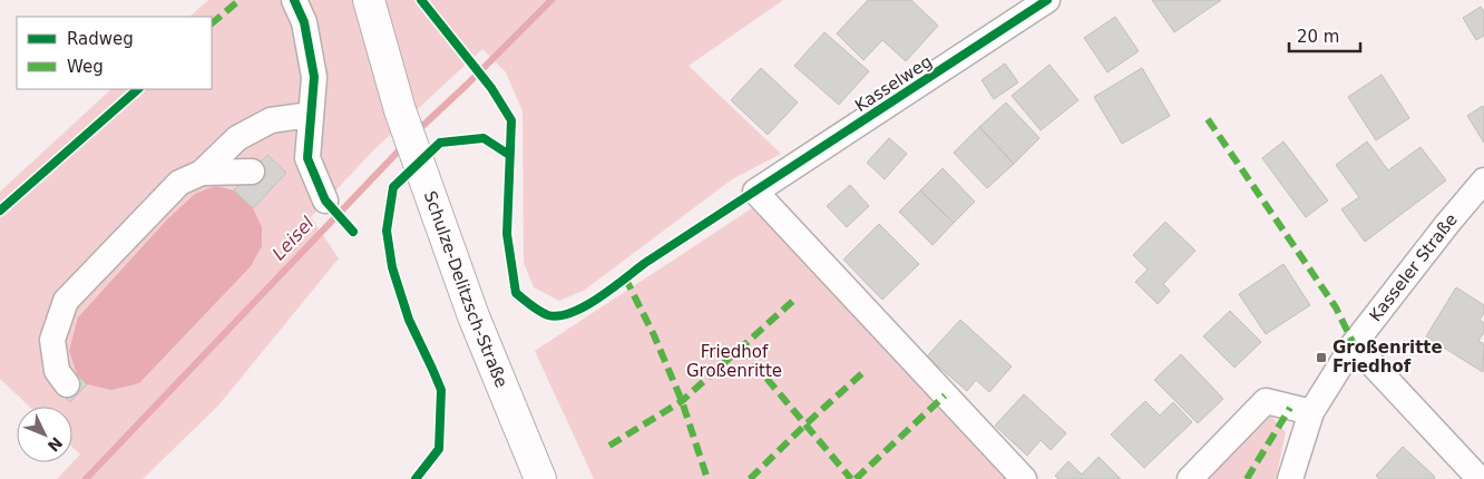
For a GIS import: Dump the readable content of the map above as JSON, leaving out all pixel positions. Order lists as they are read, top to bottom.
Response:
{
  "streets": {
    "main road": ["Schulze-Delitzsch-Straße"],
    "street": ["Kasselweg", "Kasseler Straße"]
  },
  "water": ["Leisel"],
  "parks": ["Friedhof Großenritte"],
  "places": {
    "transit": ["Großenritte Friedhof"]
  },
  "legend": ["Radweg", "Weg"],
  "scale_bar": "20 m",
  "north": "bottom right"
}
